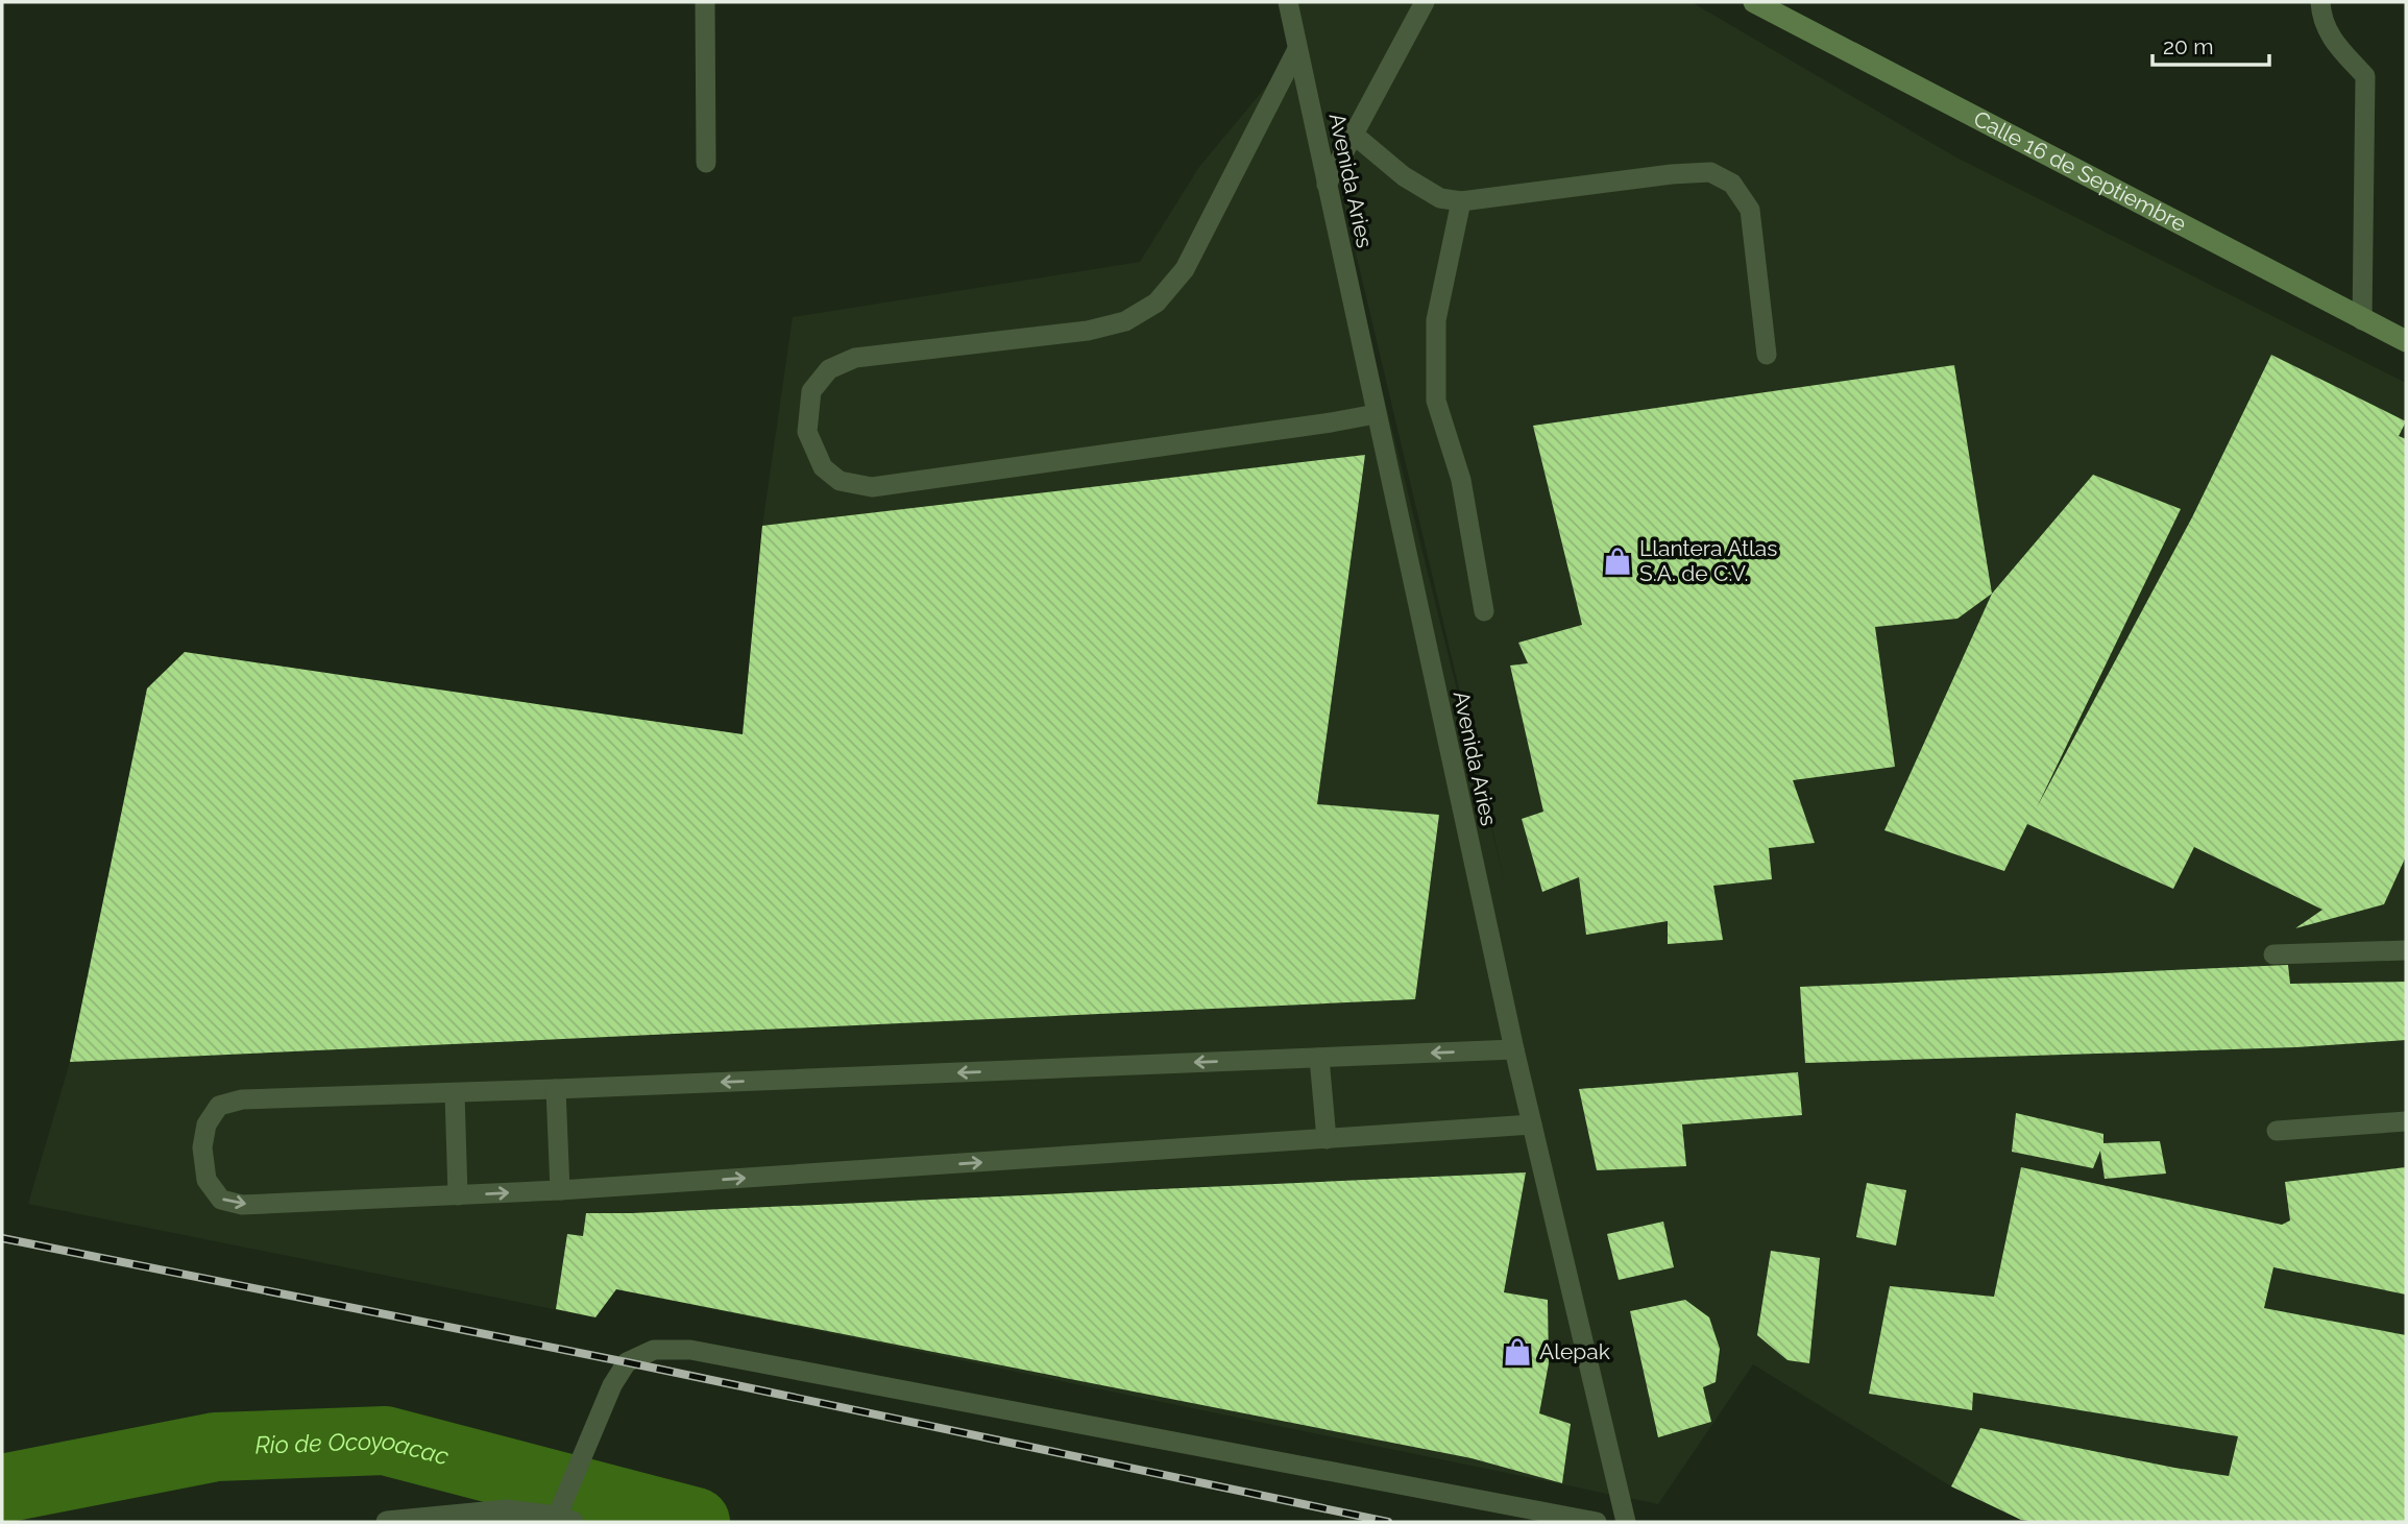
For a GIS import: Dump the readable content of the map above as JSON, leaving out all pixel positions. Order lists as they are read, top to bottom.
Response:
{
  "streets": {
    "main road": ["Calle 16 de Septiembre"],
    "lane": ["Avenida Aries"]
  },
  "water": ["Rio de Ocoyoacac"],
  "places": {
    "shop": ["Llantera Atlas S.A. de C.V.", "Alepak"]
  },
  "scale_bar": "20 m"
}
